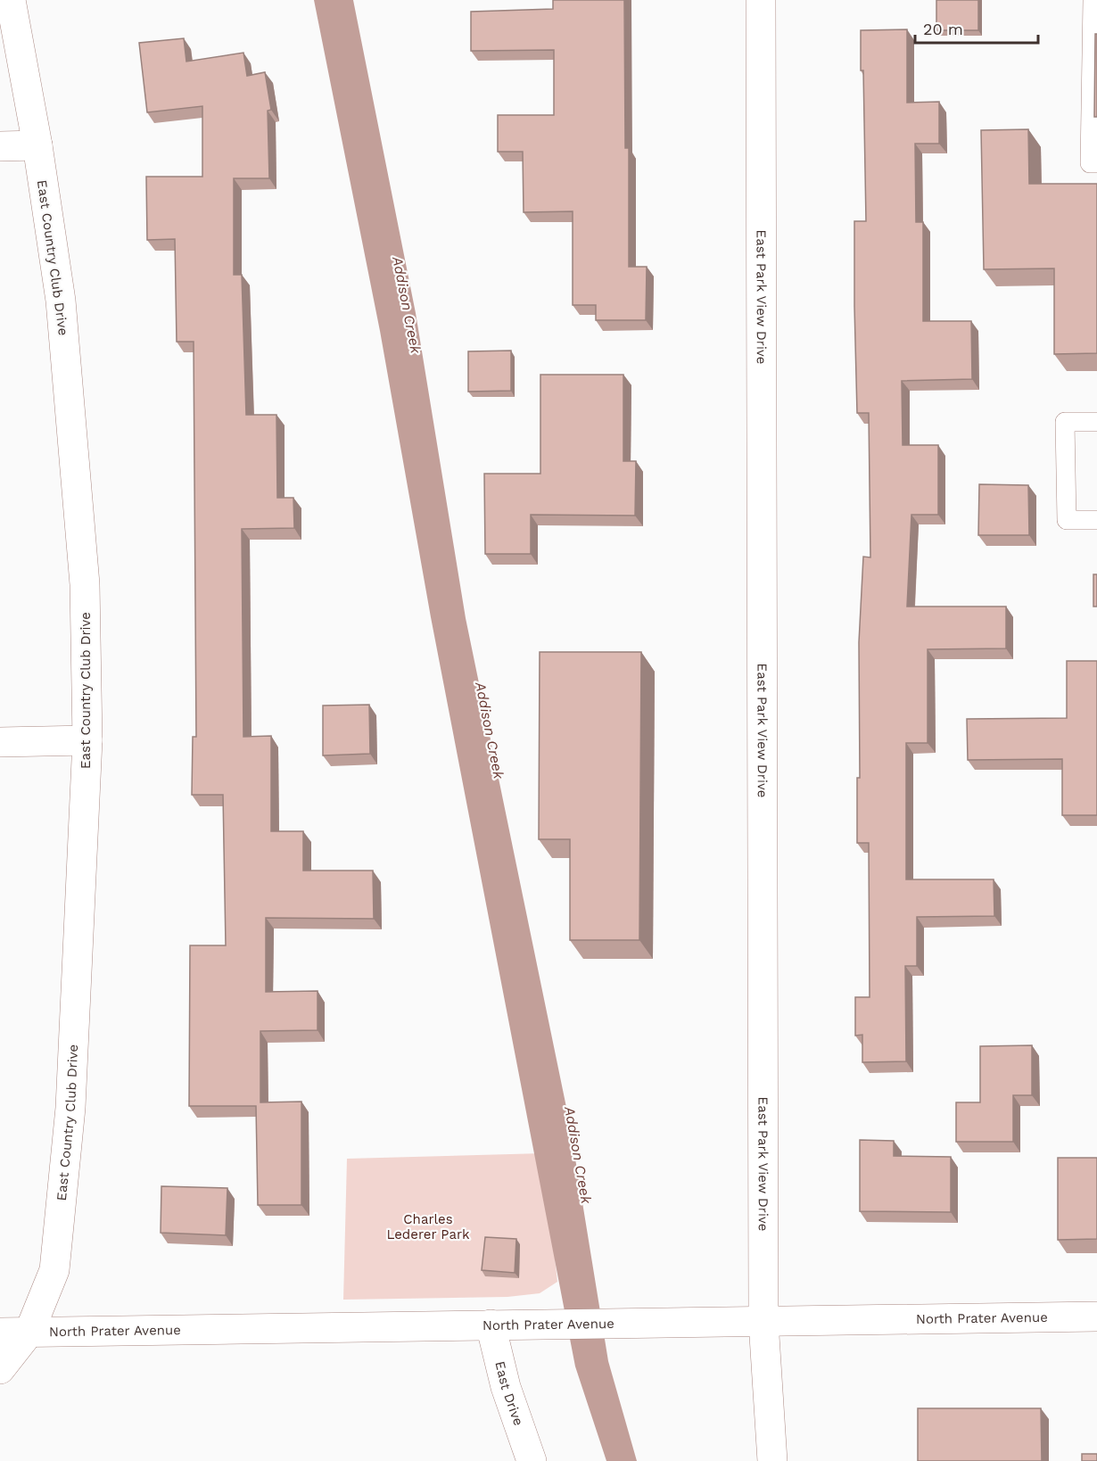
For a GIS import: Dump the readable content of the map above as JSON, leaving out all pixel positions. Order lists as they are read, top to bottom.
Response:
{
  "streets": {
    "street": [
      "East Country Club Drive",
      "East Park View Drive",
      "North Prater Avenue",
      "East Drive"
    ]
  },
  "crossings": [
    ["East Country Club Drive", "North Prater Avenue"],
    ["East Park View Drive", "North Prater Avenue"],
    ["North Prater Avenue", "East Drive"]
  ],
  "water": ["Addison Creek"],
  "parks": ["Charles Lederer Park"],
  "scale_bar": "20 m"
}
